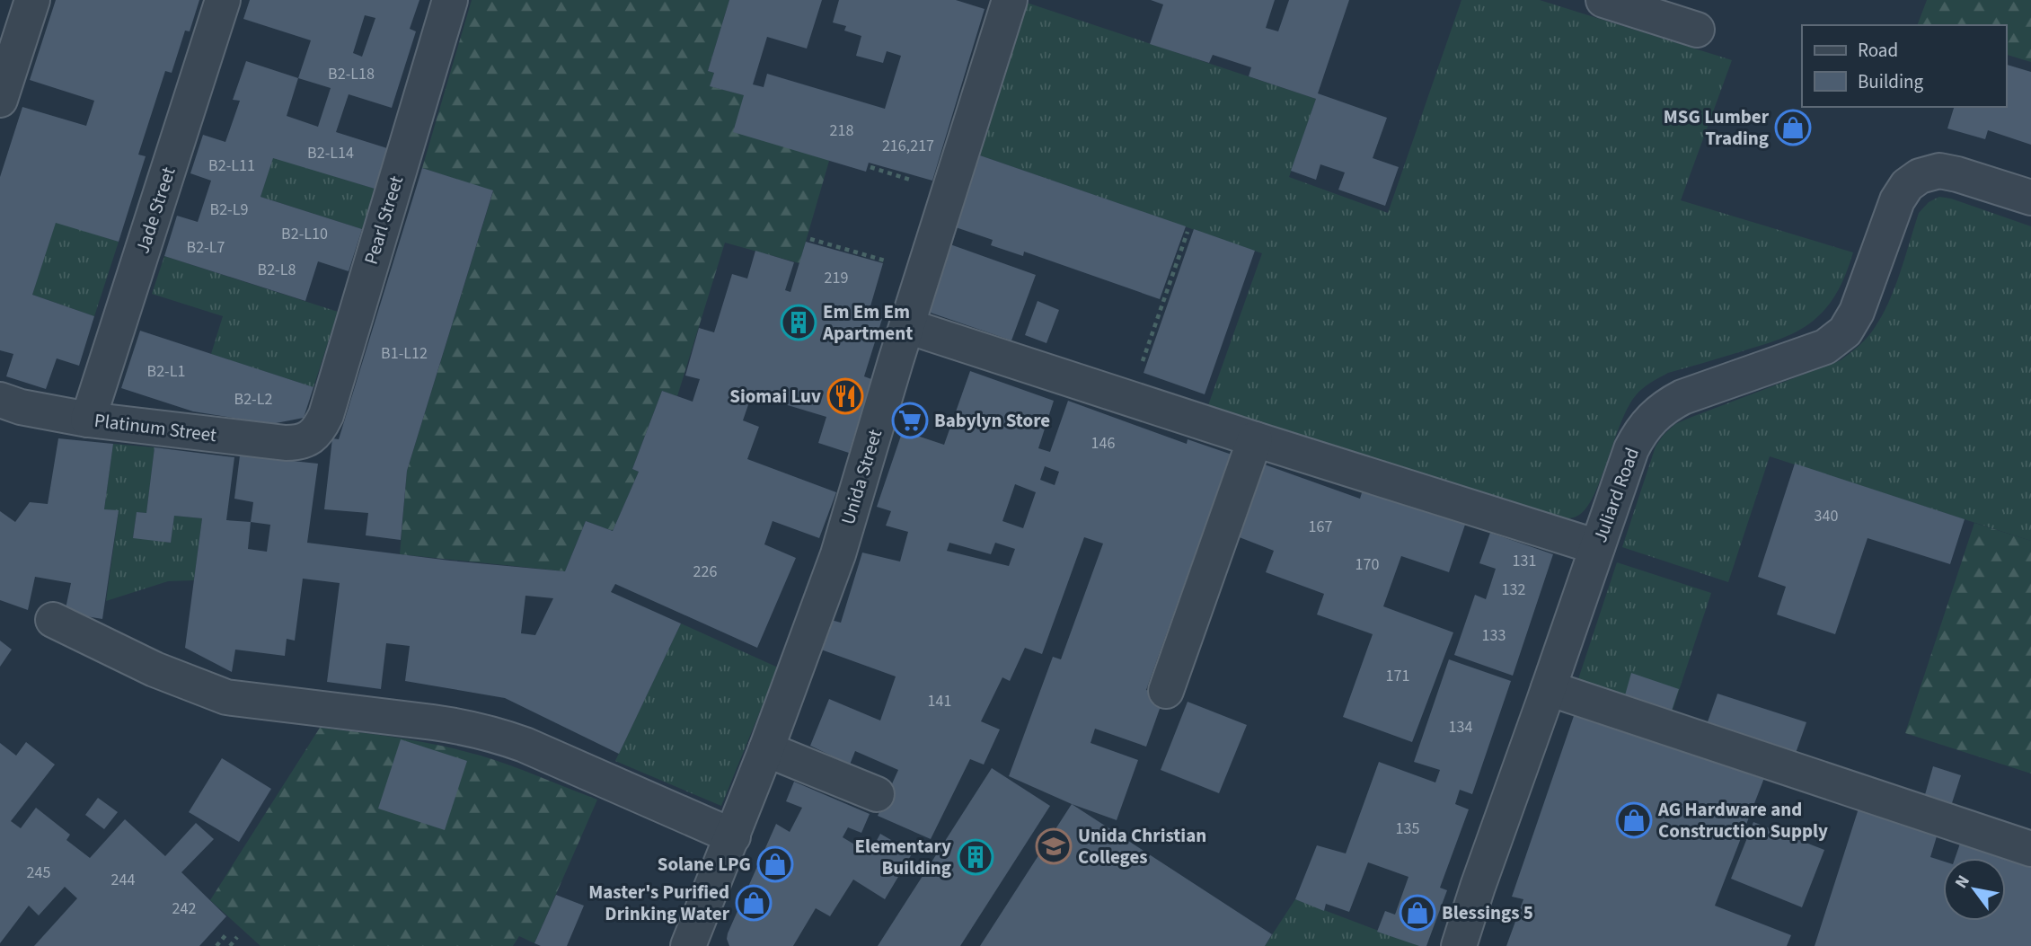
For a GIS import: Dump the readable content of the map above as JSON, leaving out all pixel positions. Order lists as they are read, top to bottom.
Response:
{
  "streets": {
    "street": [
      "Jade Street",
      "Pearl Street",
      "Platinum Street",
      "Unida Street",
      "Juliard Road"
    ]
  },
  "crossings": [
    ["Jade Street", "Platinum Street"],
    ["Pearl Street", "Platinum Street"]
  ],
  "places": {
    "shop": [
      "MSG Lumber Trading",
      "AG Hardware and Construction Supply",
      "Solane LPG",
      "Master's Purified Drinking Water",
      "Blessings 5"
    ],
    "building": ["Em Em Em Apartment", "Elementary Building"],
    "restaurant": ["Siomai Luv"],
    "supermarket": ["Babylyn Store"],
    "school or university": ["Unida Christian Colleges"]
  },
  "house_numbers": [
    "B2-L18",
    "218",
    "216,217",
    "B2-L14",
    "B2-L11",
    "B2-L9",
    "B2-L10",
    "B2-L7",
    "B2-L8",
    "219",
    "B1-L12",
    "B2-L1",
    "B2-L2",
    "146",
    "340",
    "167",
    "131",
    "170",
    "226",
    "132",
    "133",
    "171",
    "141",
    "134",
    "135",
    "245",
    "244",
    "242"
  ],
  "legend": ["Road", "Building"],
  "north": "top left"
}
